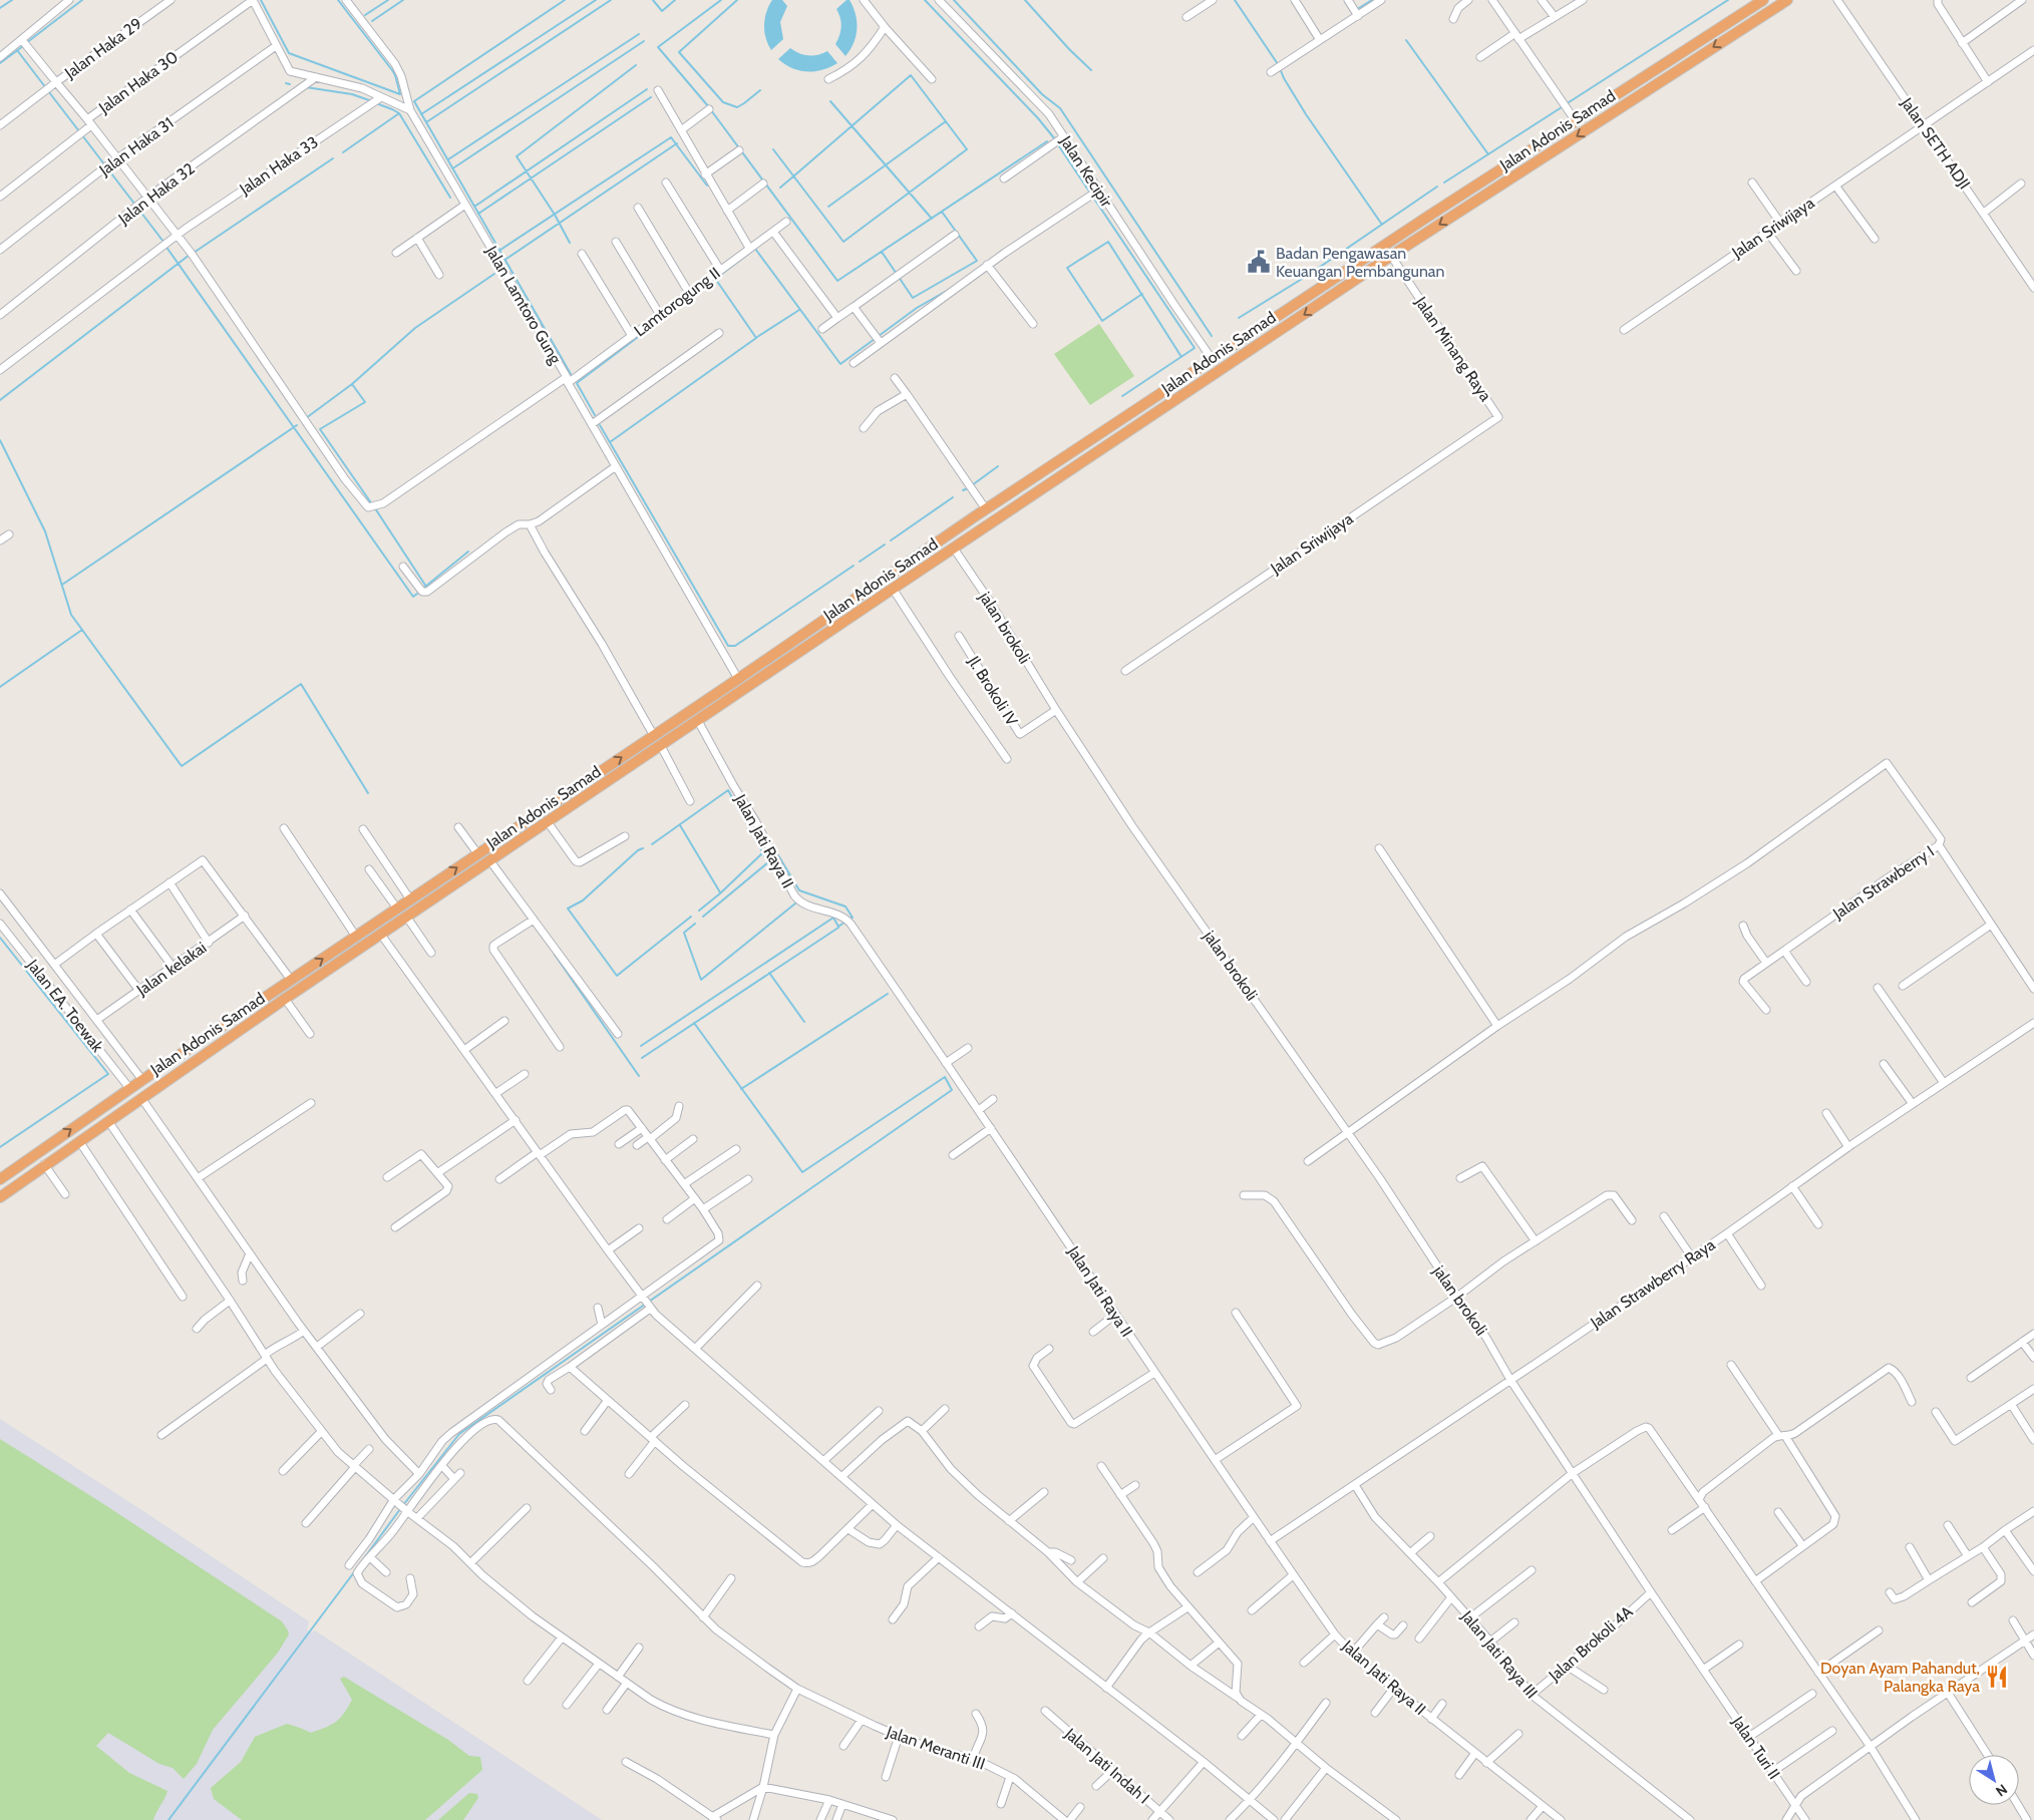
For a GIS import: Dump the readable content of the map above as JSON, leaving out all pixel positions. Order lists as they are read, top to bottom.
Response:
{
  "streets": {
    "highway": ["Jalan Adonis Samad"],
    "street": [
      "Jalan Haka 29",
      "Jalan Haka 30",
      "Jalan SETH ADJI",
      "Jalan Haka 31",
      "Jalan Haka 33",
      "Jalan Kecipir",
      "Jalan Haka 32",
      "Jalan Sriwijaya",
      "Lamtorogung II",
      "Jalan Lamtoro Gung",
      "Jalan Minang Raya",
      "jalan brokoli",
      "Jl. Brokoli IV",
      "Jalan Jati Raya II",
      "Jalan Strawberry I",
      "Jalan kelakai",
      "Jalan EA. Toewak",
      "Jalan Strawberry Raya",
      "Jalan Brokoli 4A",
      "Jalan Jati Raya III",
      "Jalan Meranti III",
      "Jalan Turi II",
      "Jalan Jati Indah I"
    ]
  },
  "crossings": [
    ["Jalan Haka 30", "Jalan Haka 31"],
    ["Jalan Haka 30", "Jalan Haka 33"],
    ["Jalan Haka 30", "Jalan Haka 32"],
    ["Jalan Haka 30", "Lamtorogung II"],
    ["Jalan Adonis Samad", "Jalan Minang Raya"],
    ["Jalan Adonis Samad", "jalan brokoli"],
    ["Jalan Adonis Samad", "Jalan Jati Raya II"],
    ["Jalan SETH ADJI", "Jalan Sriwijaya"],
    ["Jalan Haka 33", "Lamtorogung II"],
    ["Jalan Sriwijaya", "Jalan Minang Raya"],
    ["Lamtorogung II", "Jalan Lamtoro Gung"],
    ["jalan brokoli", "Jl. Brokoli IV"],
    ["jalan brokoli", "Jalan Strawberry Raya"],
    ["jalan brokoli", "Jalan Turi II"],
    ["Jalan Jati Raya II", "Jalan Strawberry Raya"],
    ["Jalan Strawberry Raya", "Jalan Jati Raya III"],
    ["Jalan Brokoli 4A", "Jalan Jati Raya III"],
    ["Jalan Brokoli 4A", "Jalan Turi II"]
  ],
  "places": {
    "public building": ["Badan Pengawasan Keuangan Pembangunan"],
    "restaurant": ["Doyan Ayam Pahandut, Palangka Raya"]
  },
  "north": "bottom right"
}
